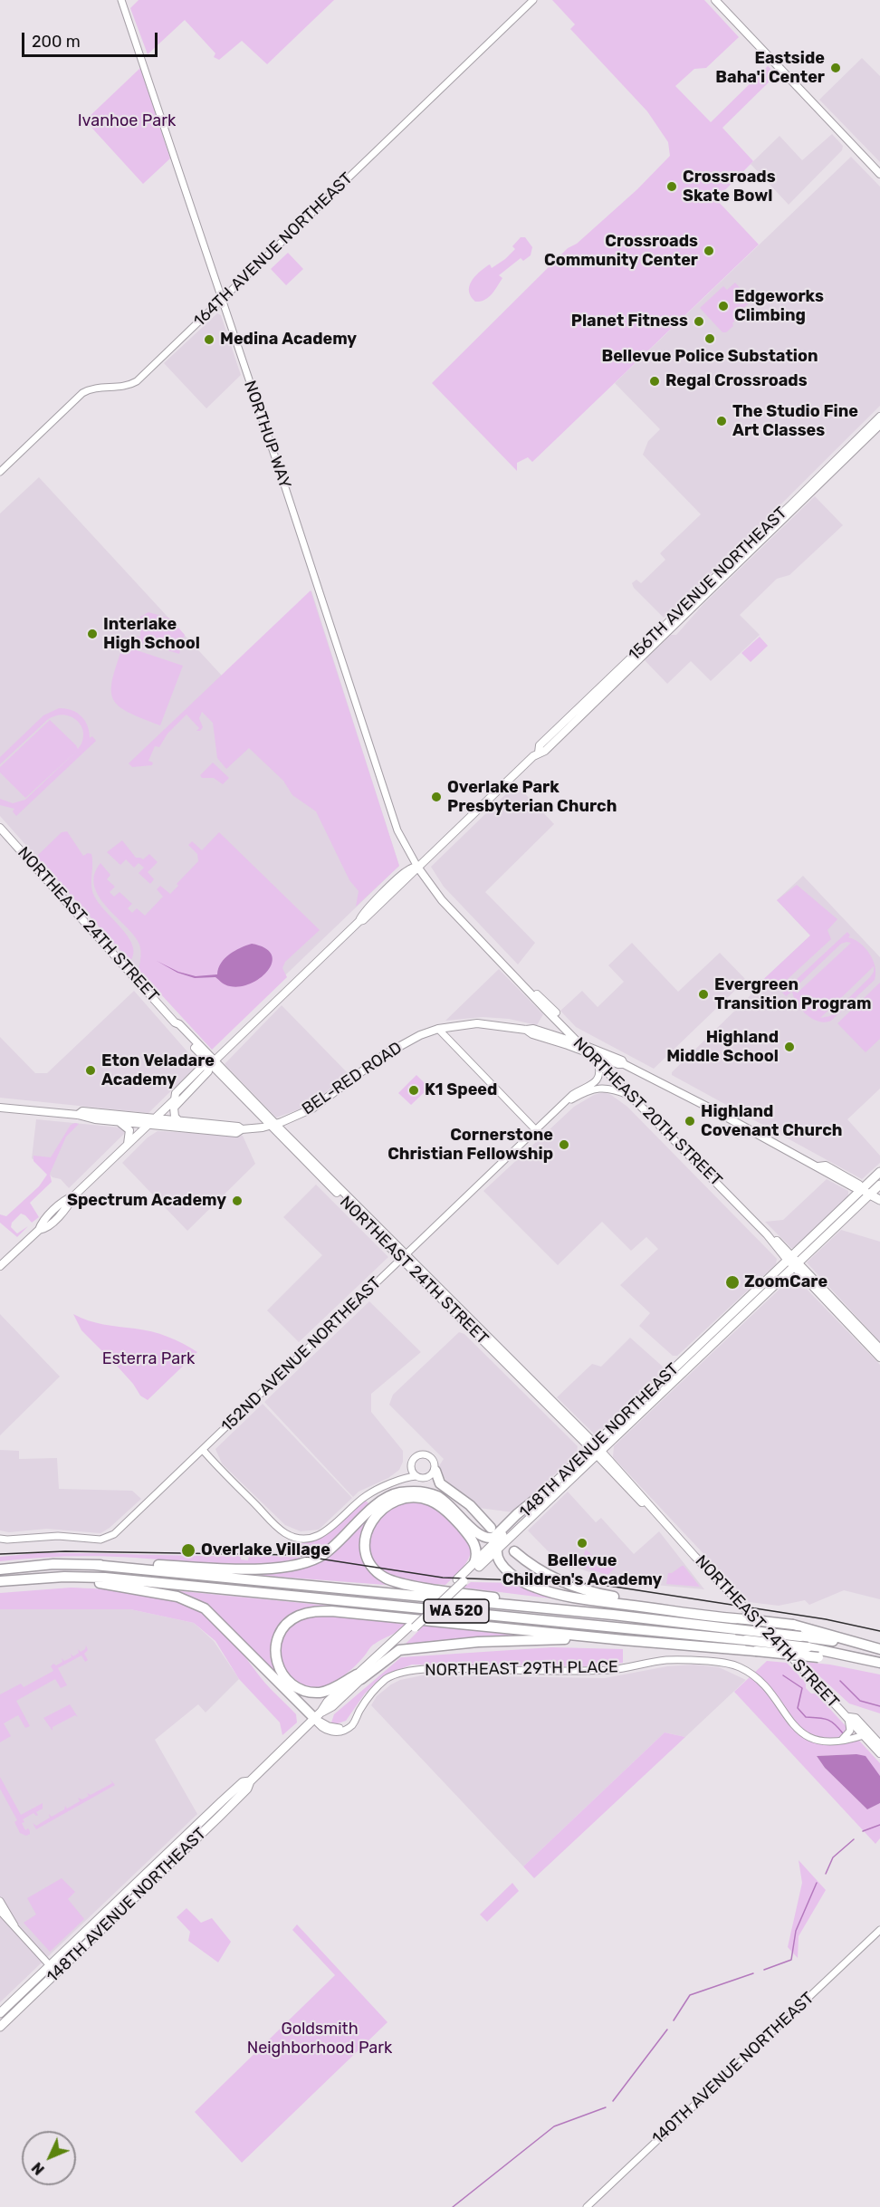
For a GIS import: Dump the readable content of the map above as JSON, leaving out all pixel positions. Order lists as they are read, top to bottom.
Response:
{
  "streets": {
    "highway": ["WA 520"],
    "main road": [
      "156TH AVENUE NORTHEAST",
      "NORTHEAST 24TH STREET",
      "BEL-RED ROAD",
      "NORTHEAST 20TH STREET",
      "148TH AVENUE NORTHEAST"
    ],
    "street": [
      "164TH AVENUE NORTHEAST",
      "NORTHUP WAY",
      "152ND AVENUE NORTHEAST",
      "NORTHEAST 29TH PLACE",
      "140TH AVENUE NORTHEAST"
    ]
  },
  "crossings": [
    ["164TH AVENUE NORTHEAST", "NORTHUP WAY"],
    ["NORTHUP WAY", "156TH AVENUE NORTHEAST"],
    ["NORTHUP WAY", "NORTHEAST 20TH STREET"],
    ["156TH AVENUE NORTHEAST", "NORTHEAST 24TH STREET"],
    ["156TH AVENUE NORTHEAST", "BEL-RED ROAD"],
    ["156TH AVENUE NORTHEAST", "NORTHEAST 20TH STREET"],
    ["NORTHEAST 24TH STREET", "BEL-RED ROAD"],
    ["NORTHEAST 24TH STREET", "152ND AVENUE NORTHEAST"],
    ["NORTHEAST 24TH STREET", "148TH AVENUE NORTHEAST"],
    ["BEL-RED ROAD", "NORTHEAST 20TH STREET"],
    ["BEL-RED ROAD", "148TH AVENUE NORTHEAST"],
    ["NORTHEAST 20TH STREET", "148TH AVENUE NORTHEAST"],
    ["148TH AVENUE NORTHEAST", "NORTHEAST 29TH PLACE"]
  ],
  "parks": ["Ivanhoe Park", "Esterra Park", "Goldsmith Neighborhood Park"],
  "places": [
    "Eastside Baha'i Center",
    "Crossroads Skate Bowl",
    "Crossroads Community Center",
    "Edgeworks Climbing",
    "Planet Fitness",
    "Bellevue Police Substation",
    "Medina Academy",
    "Regal Crossroads",
    "The Studio Fine Art Classes",
    "Interlake High School",
    "Overlake Park Presbyterian Church",
    "Evergreen Transition Program",
    "Highland Middle School",
    "Eton Veladare Academy",
    "K1 Speed",
    "Highland Covenant Church",
    "Cornerstone Christian Fellowship",
    "Spectrum Academy",
    "ZoomCare",
    "Bellevue Children's Academy",
    "Overlake Village"
  ],
  "scale_bar": "200 m",
  "north": "bottom left"
}
